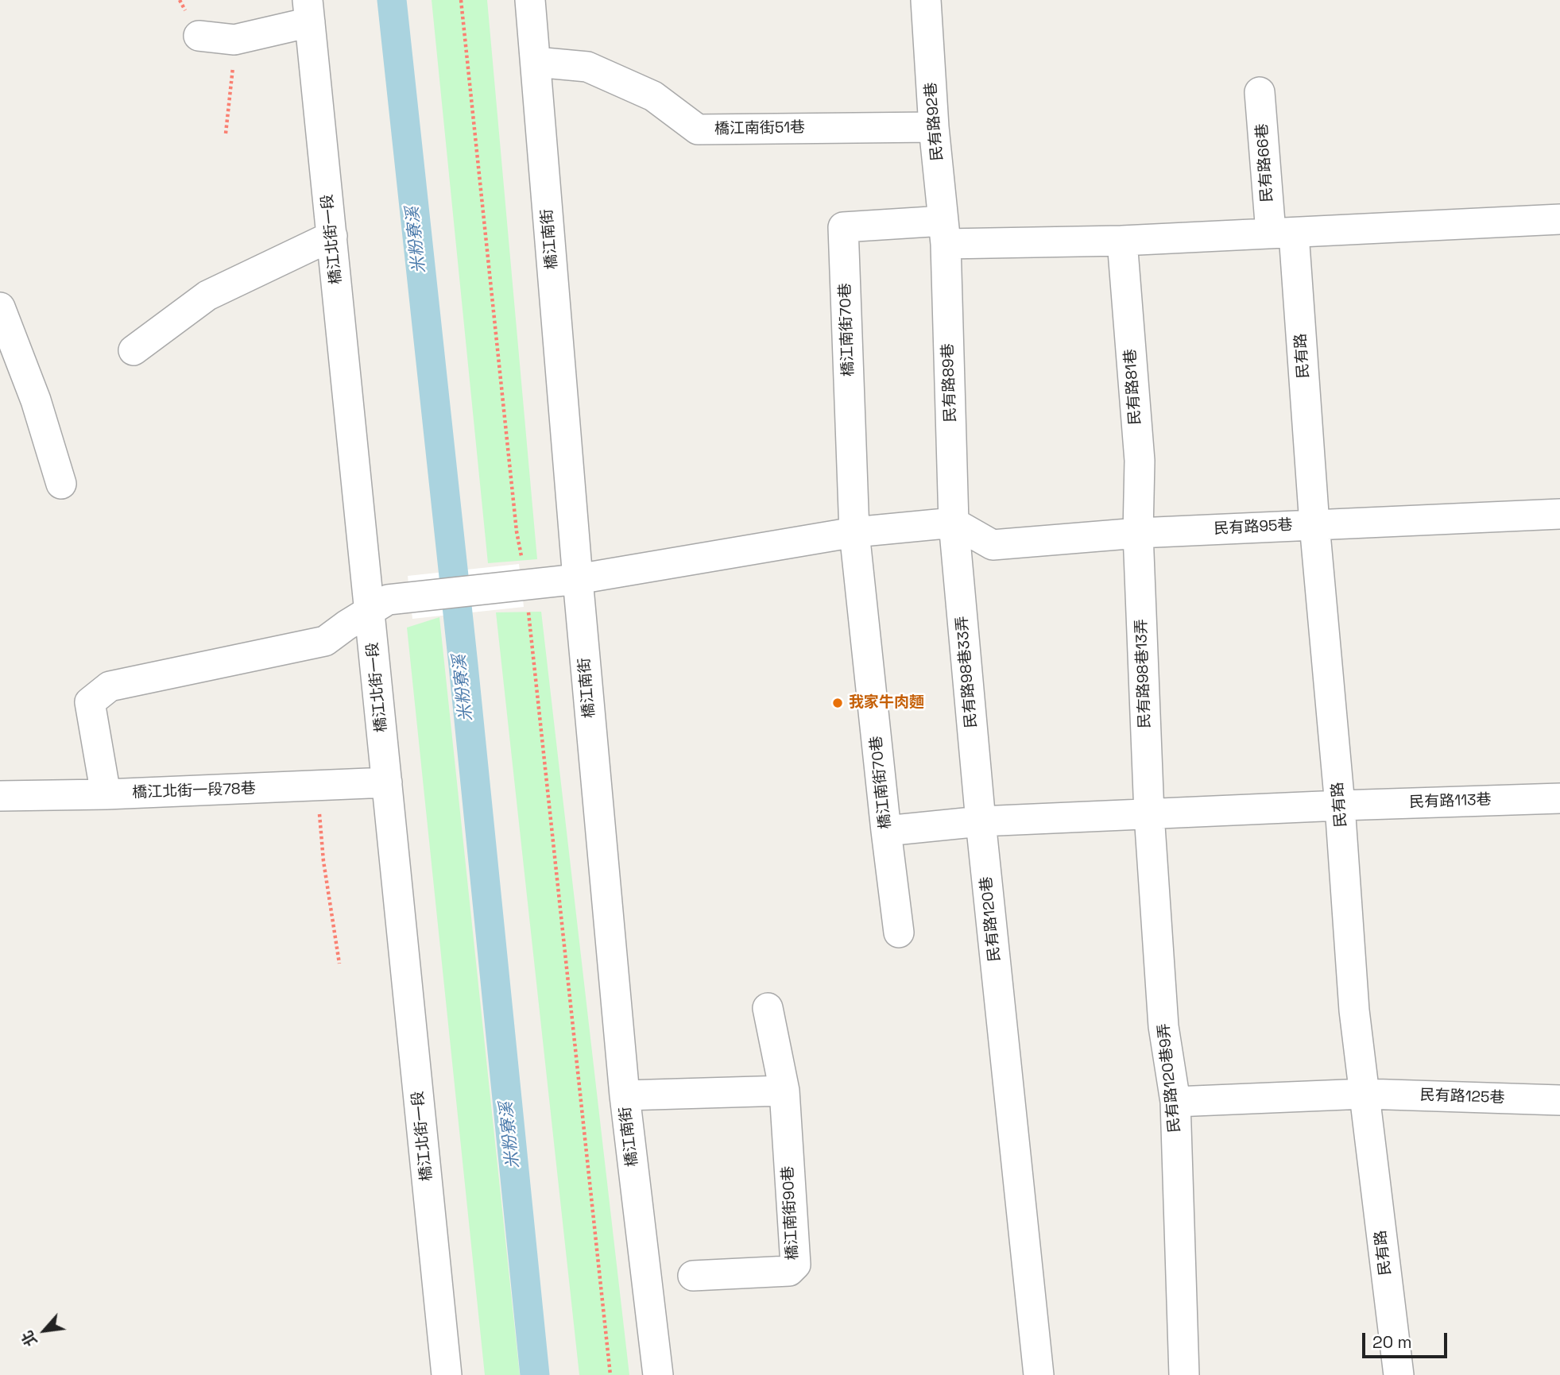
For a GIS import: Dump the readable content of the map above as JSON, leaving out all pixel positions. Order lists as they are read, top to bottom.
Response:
{
  "streets": {
    "street": [
      "民有路92巷",
      "橋江南街51巷",
      "民有路66巷",
      "橋江北街一段",
      "橋江南街",
      "橋江南街70巷",
      "民有路",
      "民有路89巷",
      "民有路81巷",
      "民有路95巷",
      "民有路98巷33弄",
      "民有路98巷13弄",
      "橋江北街一段78巷",
      "民有路113巷",
      "民有路120巷",
      "民有路120巷9弄",
      "民有路125巷",
      "橋江南街90巷"
    ]
  },
  "crossings": [
    ["民有路92巷", "橋江南街51巷"],
    ["民有路92巷", "橋江南街70巷"],
    ["民有路92巷", "民有路89巷"],
    ["橋江南街51巷", "橋江南街"],
    ["民有路66巷", "民有路"],
    ["橋江北街一段", "橋江北街一段78巷"],
    ["橋江南街70巷", "民有路89巷"],
    ["民有路", "民有路95巷"],
    ["民有路", "民有路113巷"],
    ["民有路", "民有路125巷"],
    ["民有路89巷", "民有路95巷"],
    ["民有路89巷", "民有路98巷33弄"],
    ["民有路81巷", "民有路95巷"],
    ["民有路81巷", "民有路98巷13弄"],
    ["民有路95巷", "民有路98巷33弄"],
    ["民有路95巷", "民有路98巷13弄"],
    ["民有路98巷33弄", "民有路120巷"],
    ["民有路98巷13弄", "民有路120巷9弄"],
    ["民有路120巷9弄", "民有路125巷"]
  ],
  "water": ["米粉寮溪"],
  "places": ["我家牛肉麵"],
  "scale_bar": "20 m",
  "north": "bottom left"
}
